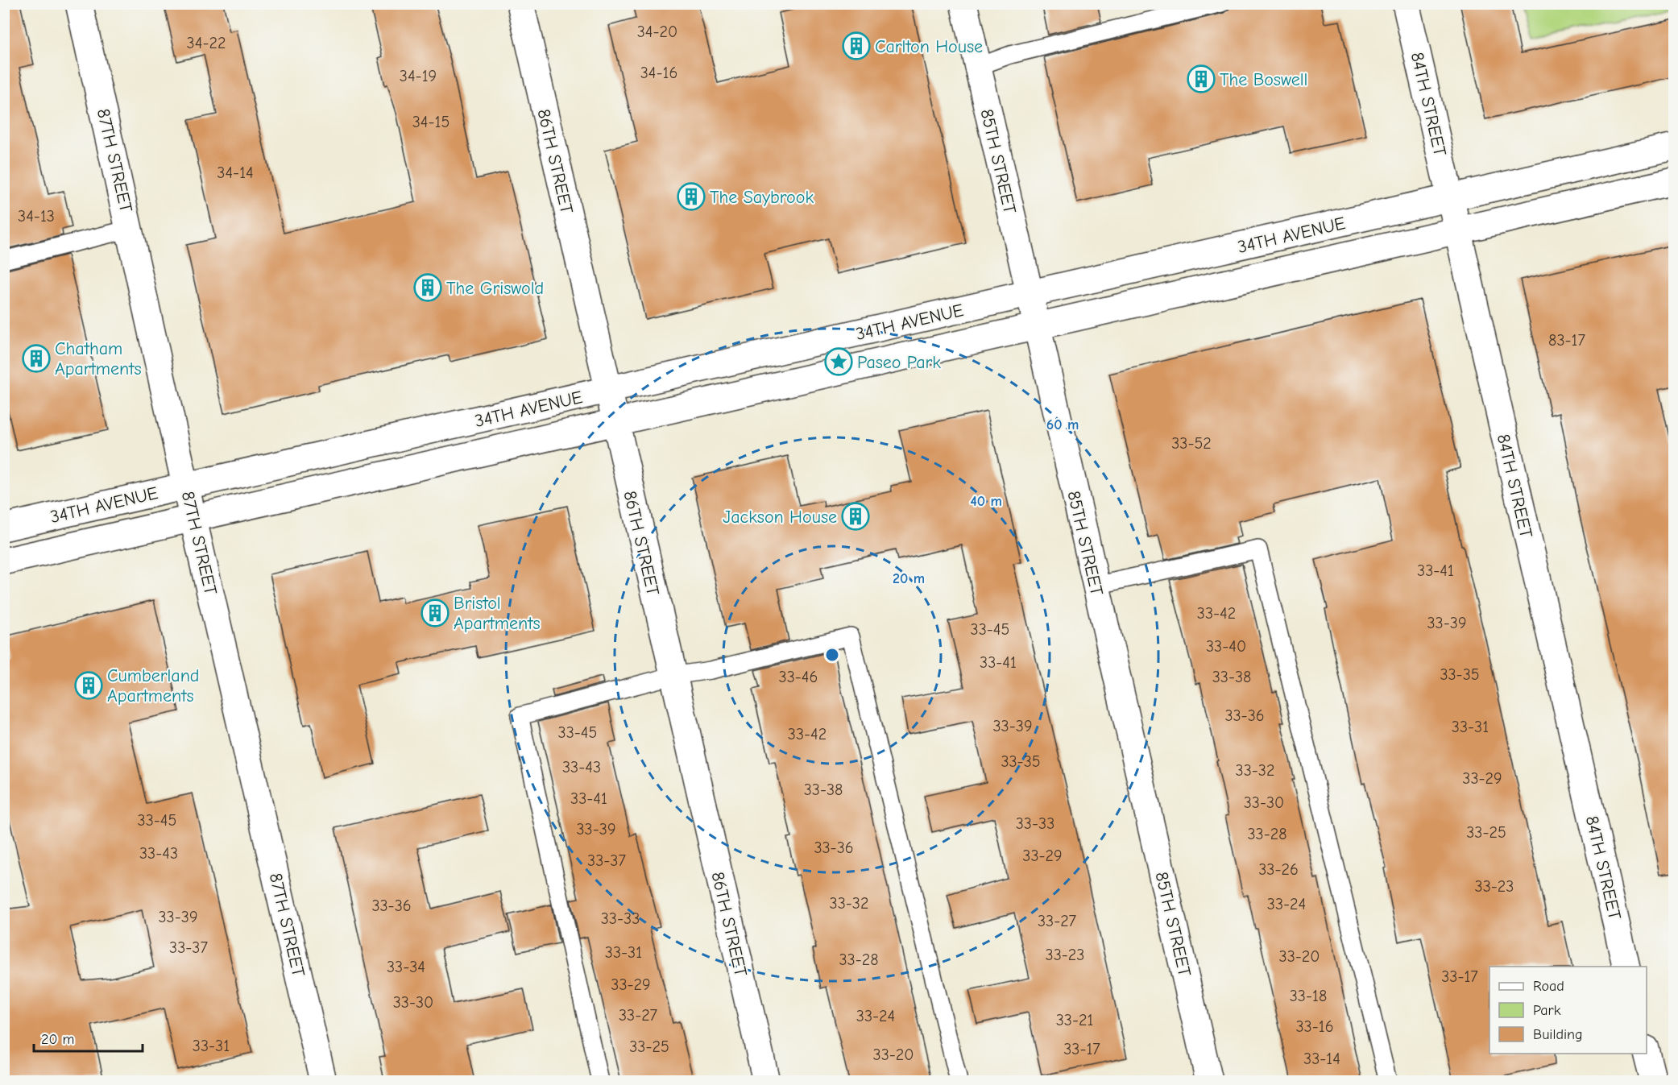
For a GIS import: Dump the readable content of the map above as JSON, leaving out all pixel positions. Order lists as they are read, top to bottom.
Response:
{
  "streets": {
    "street": [
      "84TH STREET",
      "87TH STREET",
      "86TH STREET",
      "85TH STREET",
      "34TH AVENUE"
    ]
  },
  "crossings": [
    ["84TH STREET", "34TH AVENUE"],
    ["87TH STREET", "34TH AVENUE"],
    ["86TH STREET", "34TH AVENUE"],
    ["85TH STREET", "34TH AVENUE"]
  ],
  "places": {
    "building": [
      "Carlton House",
      "The Boswell",
      "The Saybrook",
      "The Griswold",
      "Chatham Apartments",
      "Jackson House",
      "Bristol Apartments",
      "Cumberland Apartments"
    ],
    "place": ["Paseo Park"]
  },
  "house_numbers": [
    "34-20",
    "34-22",
    "34-16",
    "34-19",
    "34-15",
    "34-14",
    "34-13",
    "83-17",
    "33-52",
    "33-41",
    "33-42",
    "33-39",
    "33-45",
    "33-40",
    "33-41",
    "33-35",
    "33-46",
    "33-38",
    "33-36",
    "33-39",
    "33-31",
    "33-45",
    "33-42",
    "33-35",
    "33-43",
    "33-32",
    "33-29",
    "33-38",
    "33-41",
    "33-30",
    "33-45",
    "33-33",
    "33-39",
    "33-25",
    "33-28",
    "33-36",
    "33-43",
    "33-29",
    "33-37",
    "33-26",
    "33-23",
    "33-32",
    "33-24",
    "33-36",
    "33-39",
    "33-33",
    "33-27",
    "33-37",
    "33-31",
    "33-23",
    "33-20",
    "33-28",
    "33-34",
    "33-17",
    "33-29",
    "33-18",
    "33-30",
    "33-27",
    "33-24",
    "33-21",
    "33-16",
    "33-31",
    "33-25",
    "33-17",
    "33-20",
    "33-14"
  ],
  "legend": ["Road", "Park", "Building"],
  "scale_bar": "20 m",
  "rings": ["60 m", "40 m", "20 m"]
}
